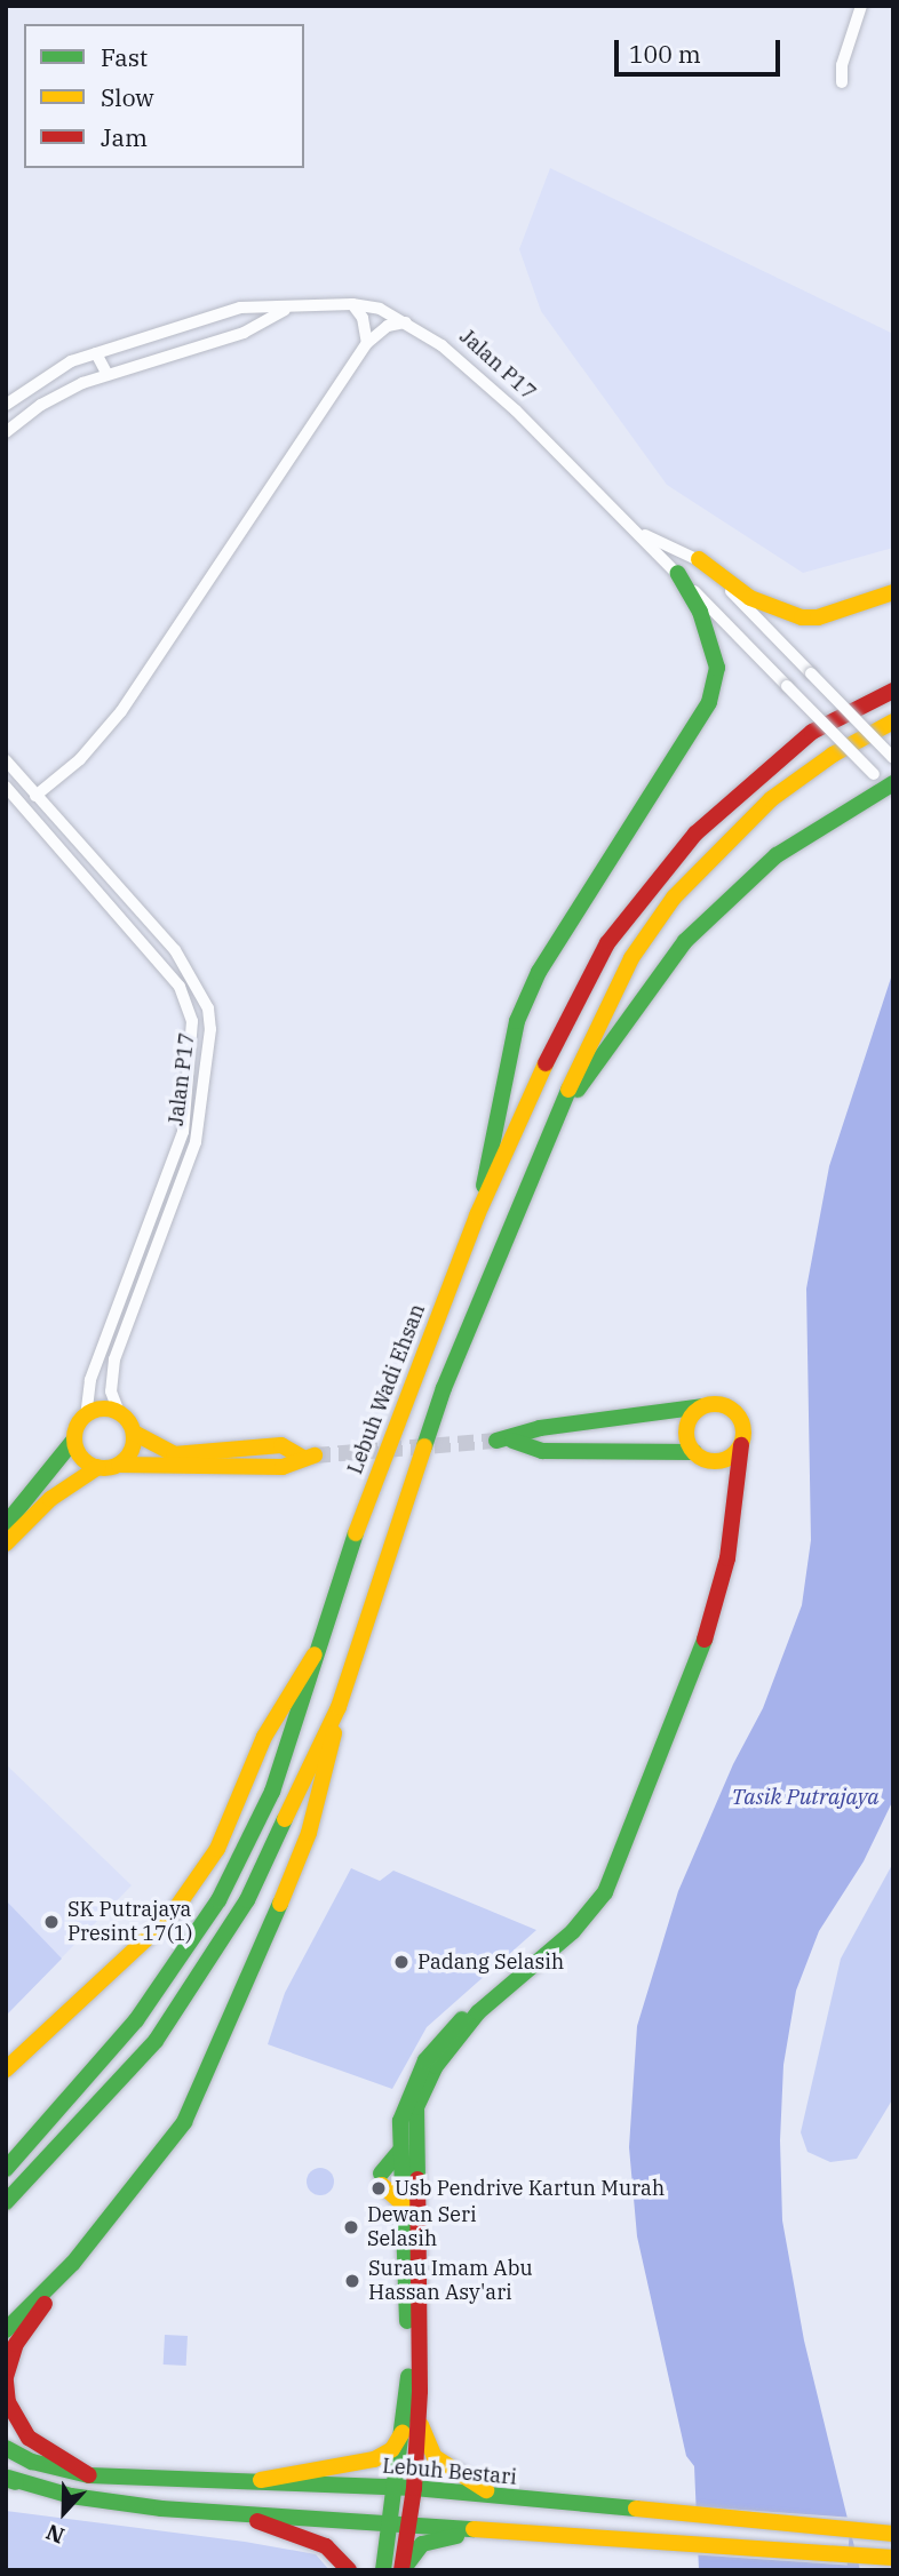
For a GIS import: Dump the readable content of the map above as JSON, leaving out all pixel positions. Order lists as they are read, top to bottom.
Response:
{
  "streets": {
    "main road": ["Lebuh Wadi Ehsan", "Lebuh Bestari"],
    "street": ["Jalan P17"]
  },
  "water": ["Tasik Putrajaya"],
  "places": [
    "SK Putrajaya Presint 17(1)",
    "Padang Selasih",
    "Usb Pendrive Kartun Murah",
    "Dewan Seri Selasih",
    "Surau Imam Abu Hassan Asy'ari"
  ],
  "legend": ["Fast", "Slow", "Jam"],
  "scale_bar": "100 m",
  "north": "bottom"
}
